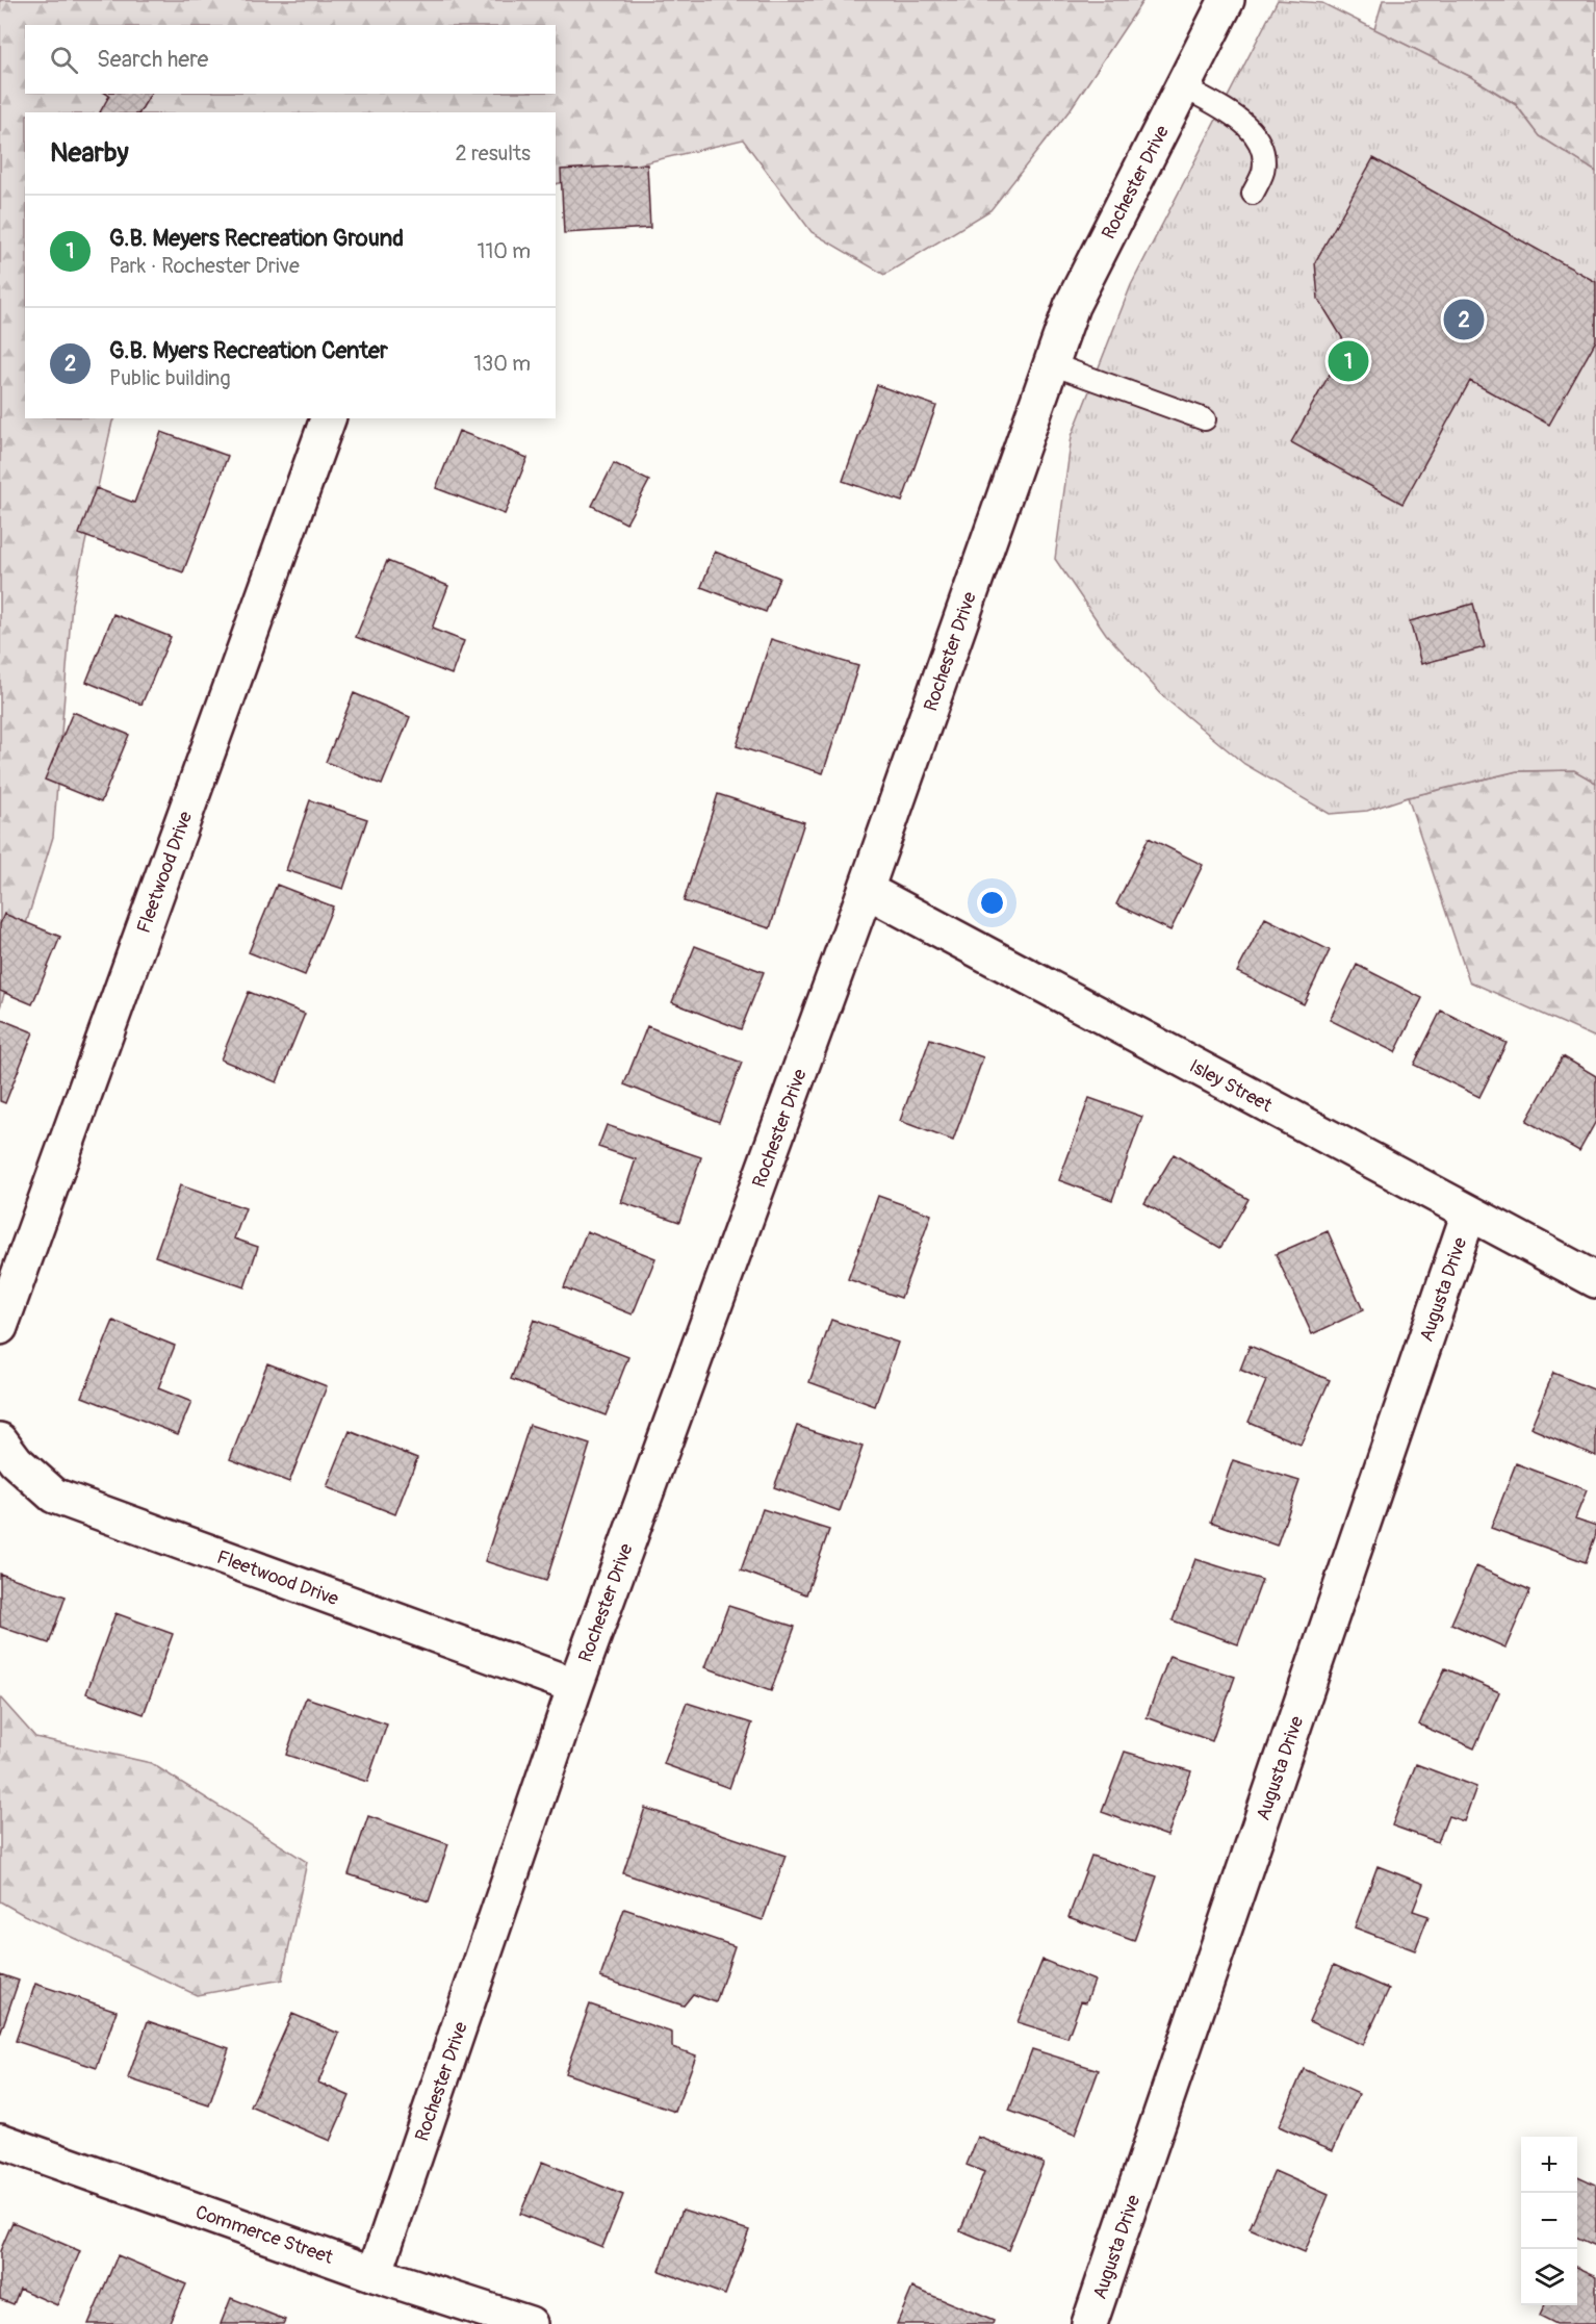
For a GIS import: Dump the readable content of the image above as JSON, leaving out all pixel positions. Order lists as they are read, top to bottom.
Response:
{
  "streets": {
    "street": [
      "Rochester Drive",
      "Fleetwood Drive",
      "Isley Street",
      "Augusta Drive",
      "Commerce Street"
    ]
  },
  "crossings": [
    ["Rochester Drive", "Fleetwood Drive"],
    ["Rochester Drive", "Isley Street"],
    ["Rochester Drive", "Commerce Street"],
    ["Isley Street", "Augusta Drive"]
  ],
  "page": {
    "search": "Search here",
    "heading": ["Nearby", "2 results"],
    "list": [
      {
        "mark": "1",
        "name": "G.B. Meyers Recreation Ground",
        "note": "Park · Rochester Drive",
        "value": "110 m"
      },
      {
        "mark": "2",
        "name": "G.B. Myers Recreation Center",
        "note": "Public building",
        "value": "130 m"
      }
    ],
    "pins": ["2", "1"],
    "map_buttons": ["+", "−"]
  }
}
